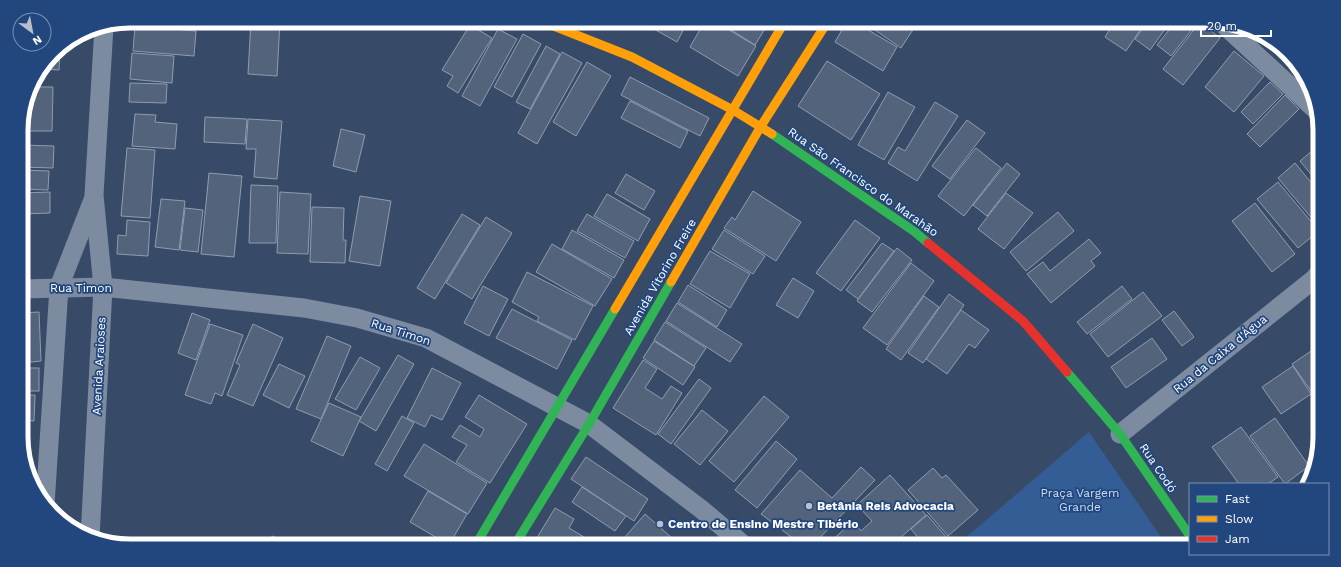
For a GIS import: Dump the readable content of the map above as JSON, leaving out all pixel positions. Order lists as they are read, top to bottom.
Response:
{
  "streets": {
    "street": [
      "Rua São Francisco do Marahão",
      "Avenida Vitorino Freire",
      "Rua Timon",
      "Rua da Caixa d'Água",
      "Avenida Araioses",
      "Rua Codó"
    ]
  },
  "crossings": [
    ["Rua São Francisco do Marahão", "Avenida Vitorino Freire"],
    ["Rua São Francisco do Marahão", "Rua da Caixa d'Água"],
    ["Rua São Francisco do Marahão", "Rua Codó"],
    ["Avenida Vitorino Freire", "Rua Timon"],
    ["Rua Timon", "Avenida Araioses"],
    ["Rua da Caixa d'Água", "Rua Codó"]
  ],
  "parks": ["Praça Vargem Grande"],
  "places": ["Betânia Reis Advocacia", "Centro de Ensino Mestre Tibério"],
  "legend": ["Fast", "Slow", "Jam"],
  "scale_bar": "20 m",
  "north": "bottom right"
}
